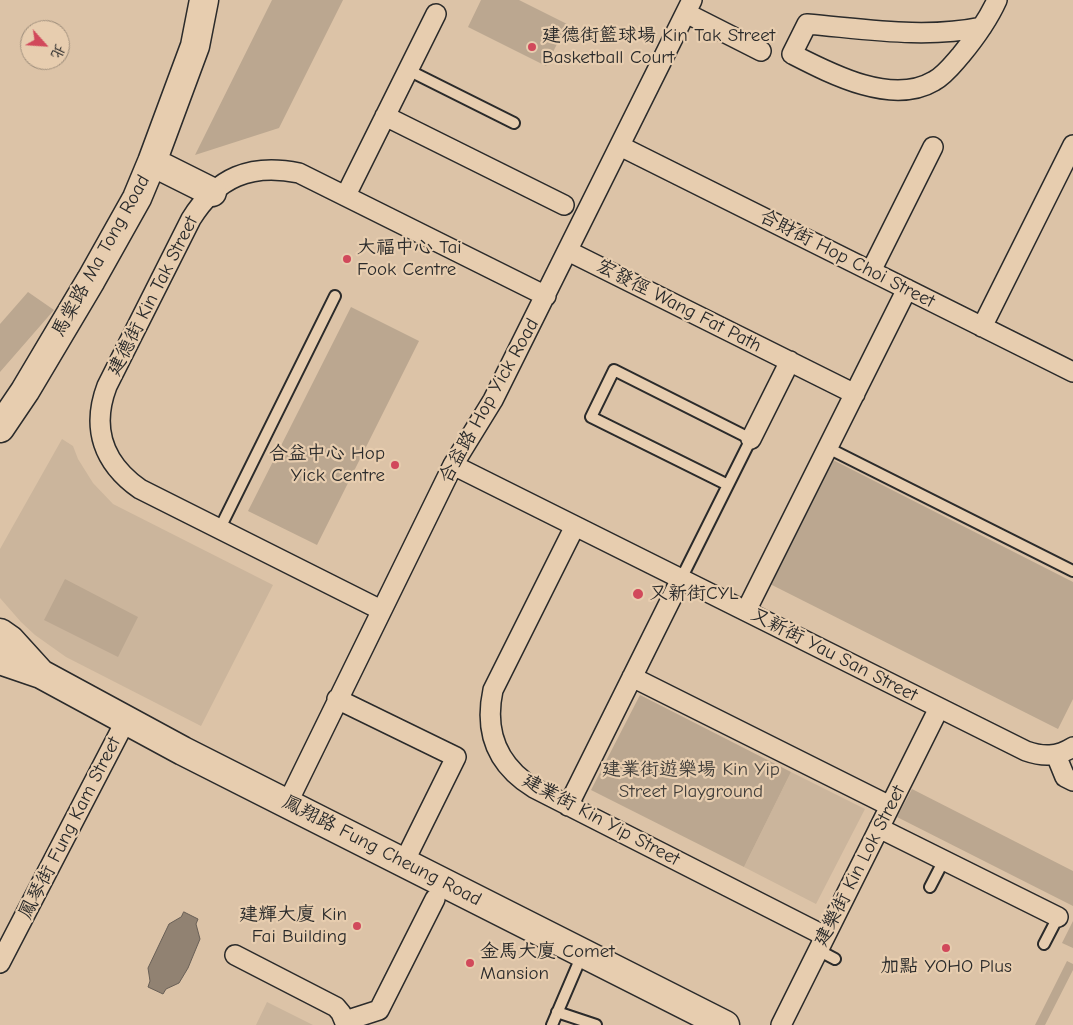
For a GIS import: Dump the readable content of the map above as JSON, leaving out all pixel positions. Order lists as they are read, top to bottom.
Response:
{
  "streets": {
    "street": [
      "馬棠路 Ma Tong Road",
      "合財街 Hop Choi Street",
      "建德街 Kin Tak Street",
      "宏發徑 Wang Fat Path",
      "合益路 Hop Yick Road",
      "又新街 Yau San Street",
      "建業街 Kin Yip Street",
      "鳳琴街 Fung Kam Street",
      "鳳翔路 Fung Cheung Road",
      "建樂街 Kin Lok Street"
    ]
  },
  "crossings": [
    ["合財街 Hop Choi Street", "合益路 Hop Yick Road"],
    ["建德街 Kin Tak Street", "合益路 Hop Yick Road"],
    ["宏發徑 Wang Fat Path", "合益路 Hop Yick Road"],
    ["合益路 Hop Yick Road", "又新街 Yau San Street"],
    ["合益路 Hop Yick Road", "鳳翔路 Fung Cheung Road"],
    ["又新街 Yau San Street", "建業街 Kin Yip Street"],
    ["又新街 Yau San Street", "建樂街 Kin Lok Street"],
    ["建業街 Kin Yip Street", "建樂街 Kin Lok Street"],
    ["鳳琴街 Fung Kam Street", "鳳翔路 Fung Cheung Road"]
  ],
  "parks": ["建業街遊樂場 Kin Yip Street Playground"],
  "places": [
    "建德街籃球場 Kin Tak Street Basketball Court",
    "大福中心 Tai Fook Centre",
    "合益中心 Hop Yick Centre",
    "又新街CYL",
    "建輝大廈 Kin Fai Building",
    "加點 YOHO Plus",
    "金馬大廈 Comet Mansion"
  ],
  "north": "bottom right"
}
